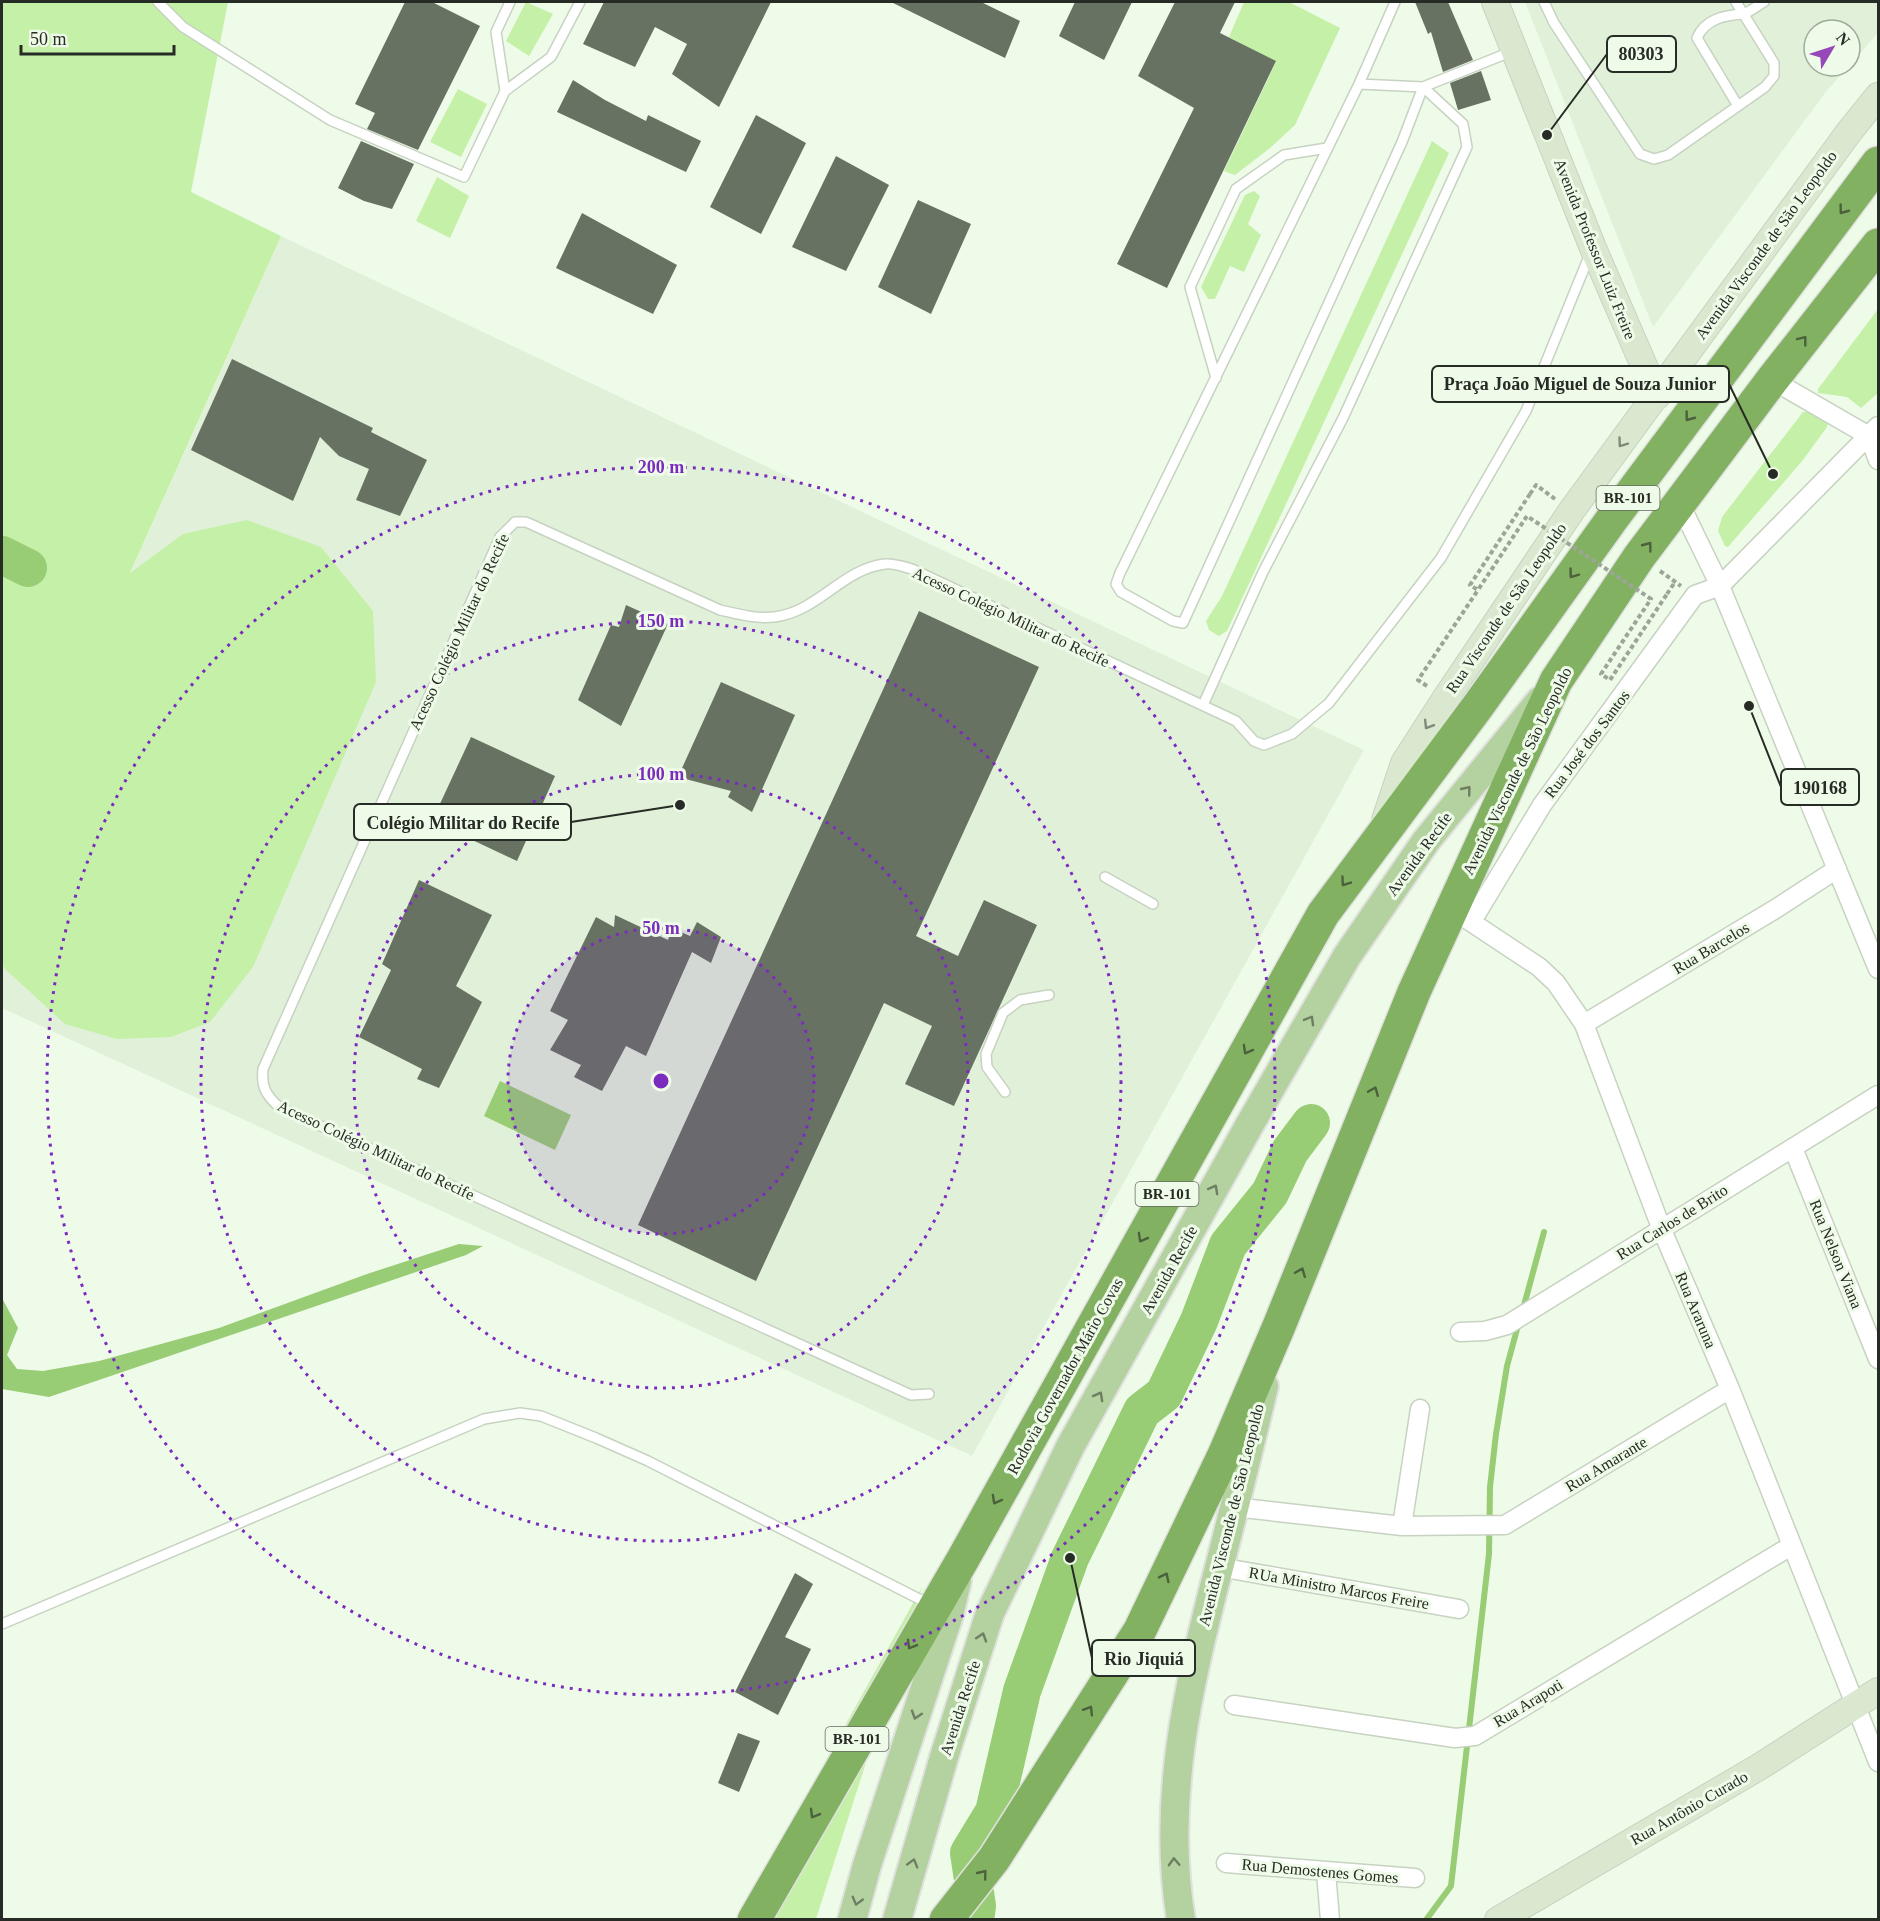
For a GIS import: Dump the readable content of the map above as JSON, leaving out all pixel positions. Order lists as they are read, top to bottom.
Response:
{
  "streets": {
    "highway": ["Avenida Visconde de São Leopoldo", "BR-101", "Rodovia Governador Mário Covas"],
    "main road": [
      "Avenida Professor Luiz Freire",
      "Rua Visconde de São Leopoldo",
      "Avenida Recife",
      "Rua Antônio Curado"
    ],
    "street": [
      "Rua José dos Santos",
      "Rua Barcelos",
      "Rua Carlos de Brito",
      "Rua Nelson Viana",
      "Rua Araruna",
      "Rua Amarante",
      "RUa Ministro Marcos Freire",
      "Rua Arapoti",
      "Rua Demostenes Gomes"
    ],
    "lane": ["Acesso Colégio Militar do Recife"]
  },
  "crossings": [
    ["Avenida Visconde de São Leopoldo", "Avenida Professor Luiz Freire"],
    ["Avenida Visconde de São Leopoldo", "Rua Visconde de São Leopoldo"],
    ["Avenida Visconde de São Leopoldo", "Rua José dos Santos"],
    ["Avenida Visconde de São Leopoldo", "Avenida Recife"],
    ["Avenida Visconde de São Leopoldo", "Rua Araruna"],
    ["Avenida Visconde de São Leopoldo", "RUa Ministro Marcos Freire"],
    ["Avenida Professor Luiz Freire", "Rua Visconde de São Leopoldo"],
    ["Avenida Professor Luiz Freire", "Acesso Colégio Militar do Recife"],
    ["BR-101", "Rua Visconde de São Leopoldo"],
    ["BR-101", "Rodovia Governador Mário Covas"],
    ["Rua Visconde de São Leopoldo", "Rodovia Governador Mário Covas"],
    ["Rua José dos Santos", "Rua Araruna"],
    ["Rua Barcelos", "Rua Araruna"],
    ["Rua Carlos de Brito", "Rua Nelson Viana"],
    ["Rua Carlos de Brito", "Rua Araruna"],
    ["Rua Araruna", "Rua Amarante"],
    ["Rua Araruna", "Rua Arapoti"],
    ["Rua Araruna", "Rua Antônio Curado"]
  ],
  "one_way": ["Rua Visconde de São Leopoldo", "Avenida Recife", "Rodovia Governador Mário Covas"],
  "places": [
    "80303",
    "Praça João Miguel de Souza Junior",
    "190168",
    "Colégio Militar do Recife",
    "Rio Jiquiá"
  ],
  "scale_bar": "50 m",
  "north": "top right",
  "rings": [
    "200 m",
    "150 m",
    "100 m",
    "50 m"
  ]
}
